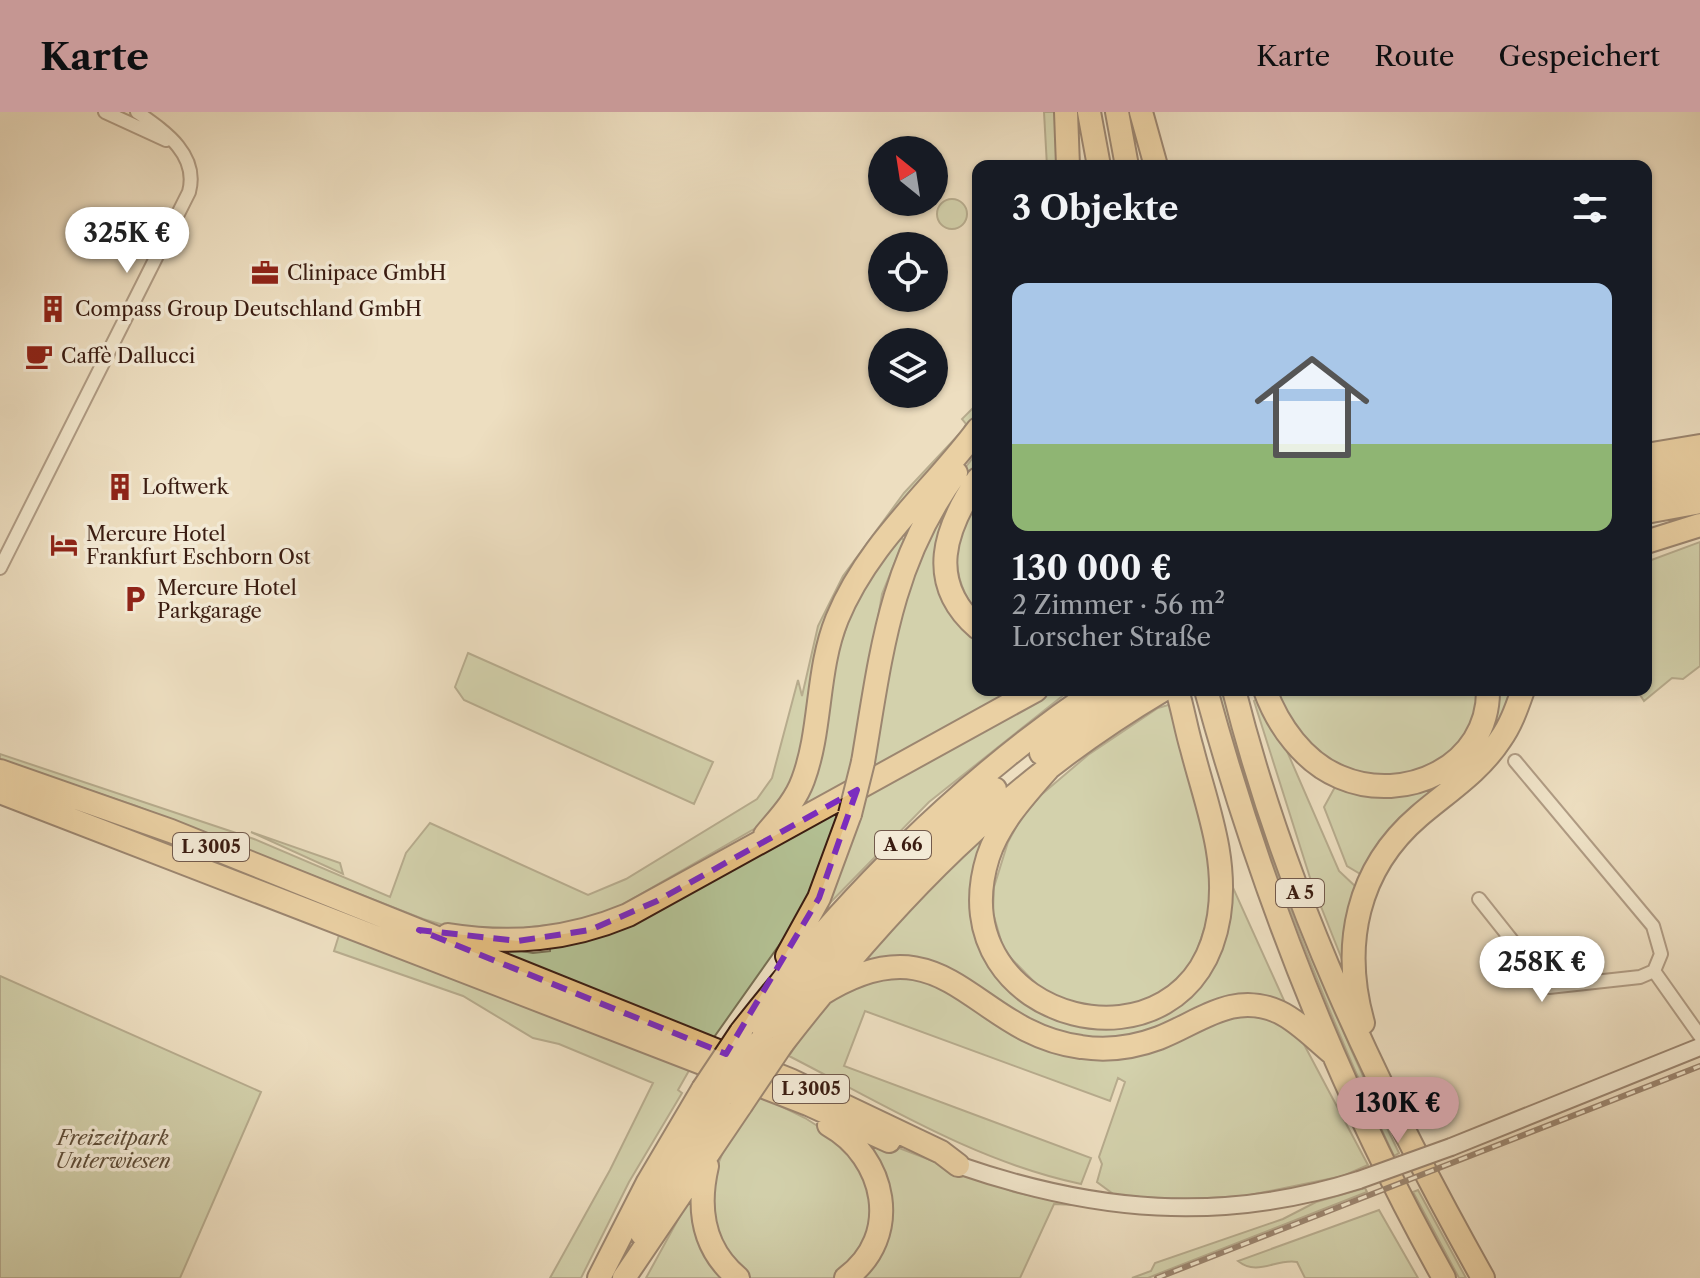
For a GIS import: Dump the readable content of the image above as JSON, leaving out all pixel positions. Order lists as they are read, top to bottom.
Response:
{
  "streets": {
    "highway": ["A 66", "L 3005", "A 5"]
  },
  "parks": ["Freizeitpark Unterwiesen"],
  "places": {
    "office": ["Clinipace GmbH"],
    "building": ["Compass Group Deutschland GmbH", "Loftwerk"],
    "cafe": ["Caffè Dallucci"],
    "hotel": ["Mercure Hotel Frankfurt Eschborn Ost"],
    "parking": ["Mercure Hotel Parkgarage"]
  },
  "north": "top left",
  "page": {
    "header": "Karte",
    "nav": ["Karte", "Route", "Gespeichert"],
    "heading": "3 Objekte",
    "price": ["325K €", "258K €", "130K €"],
    "list": [
      {
        "name": "130 000 €",
        "note": "2 Zimmer · 56 m² · Lorscher Straße"
      }
    ]
  }
}
